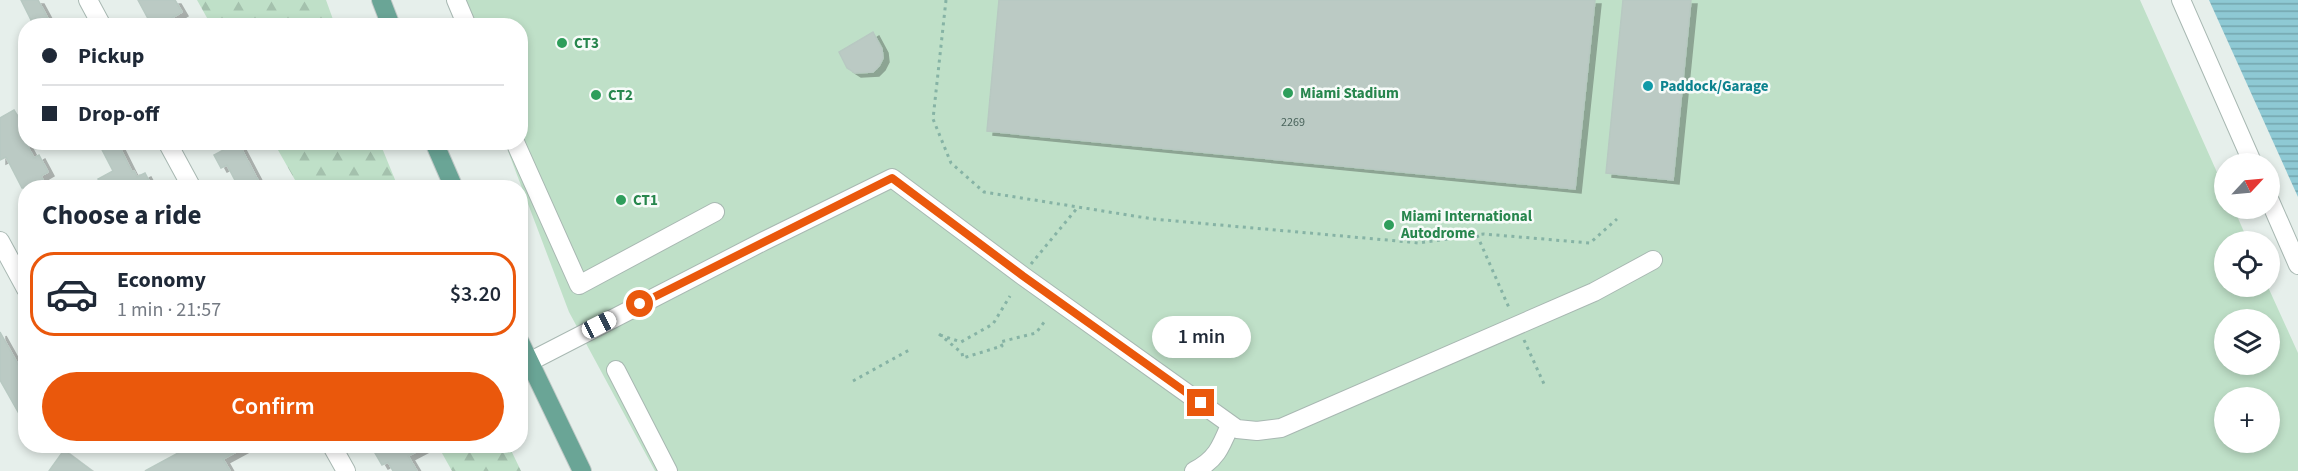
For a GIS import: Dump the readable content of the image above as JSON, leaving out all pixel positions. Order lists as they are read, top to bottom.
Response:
{
  "places": [
    "CT3",
    "Paddock/Garage",
    "Miami Stadium",
    "CT2",
    "CT1",
    "Miami International Autodrome"
  ],
  "house_numbers": ["2269"],
  "north": "top right",
  "page": {
    "banner": ["Pickup", "Drop-off"],
    "map_buttons": "+",
    "heading": "Choose a ride",
    "list": [
      {
        "name": "Economy",
        "note": "1 min · 21:57",
        "value": "$3.20"
      }
    ],
    "bubble": "1 min",
    "buttons": "Confirm"
  }
}
